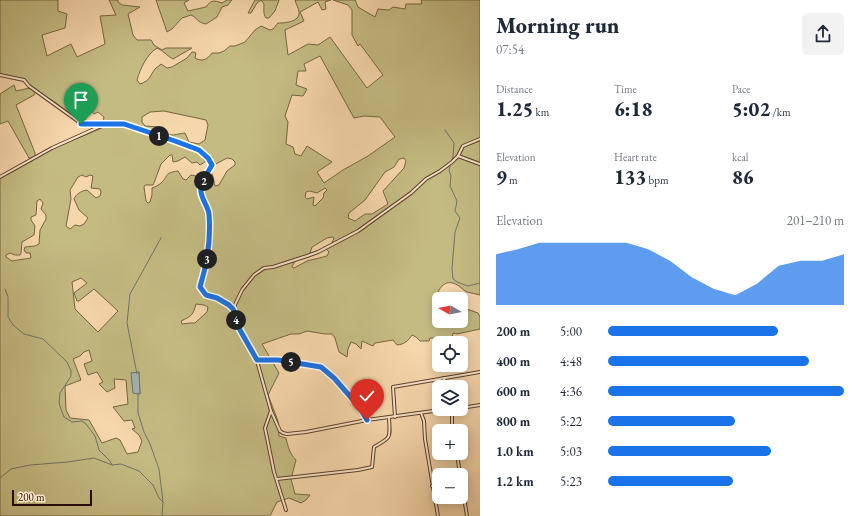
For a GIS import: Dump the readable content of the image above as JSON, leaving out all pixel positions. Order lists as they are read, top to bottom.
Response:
{
  "scale_bar": "200 m",
  "north": "left",
  "page": {
    "heading": ["Morning run", "07:54"],
    "stats": [
      ["Distance", "1.25 km"],
      ["Time", "6:18"],
      ["Pace", "5:02 /km"],
      ["Elevation", "9 m"],
      ["Heart rate", "133 bpm"],
      ["kcal", "86"]
    ],
    "pins": [
      "1",
      "2",
      "3",
      "4",
      "5"
    ],
    "chart": ["Elevation", "201–210 m"],
    "map_buttons": ["+", "−"],
    "list": [
      {
        "name": "200 m",
        "note": "5:00"
      },
      {
        "name": "400 m",
        "note": "4:48"
      },
      {
        "name": "600 m",
        "note": "4:36"
      },
      {
        "name": "800 m",
        "note": "5:22"
      },
      {
        "name": "1.0 km",
        "note": "5:03"
      },
      {
        "name": "1.2 km",
        "note": "5:23"
      }
    ],
    "scale": "200 m"
  }
}
